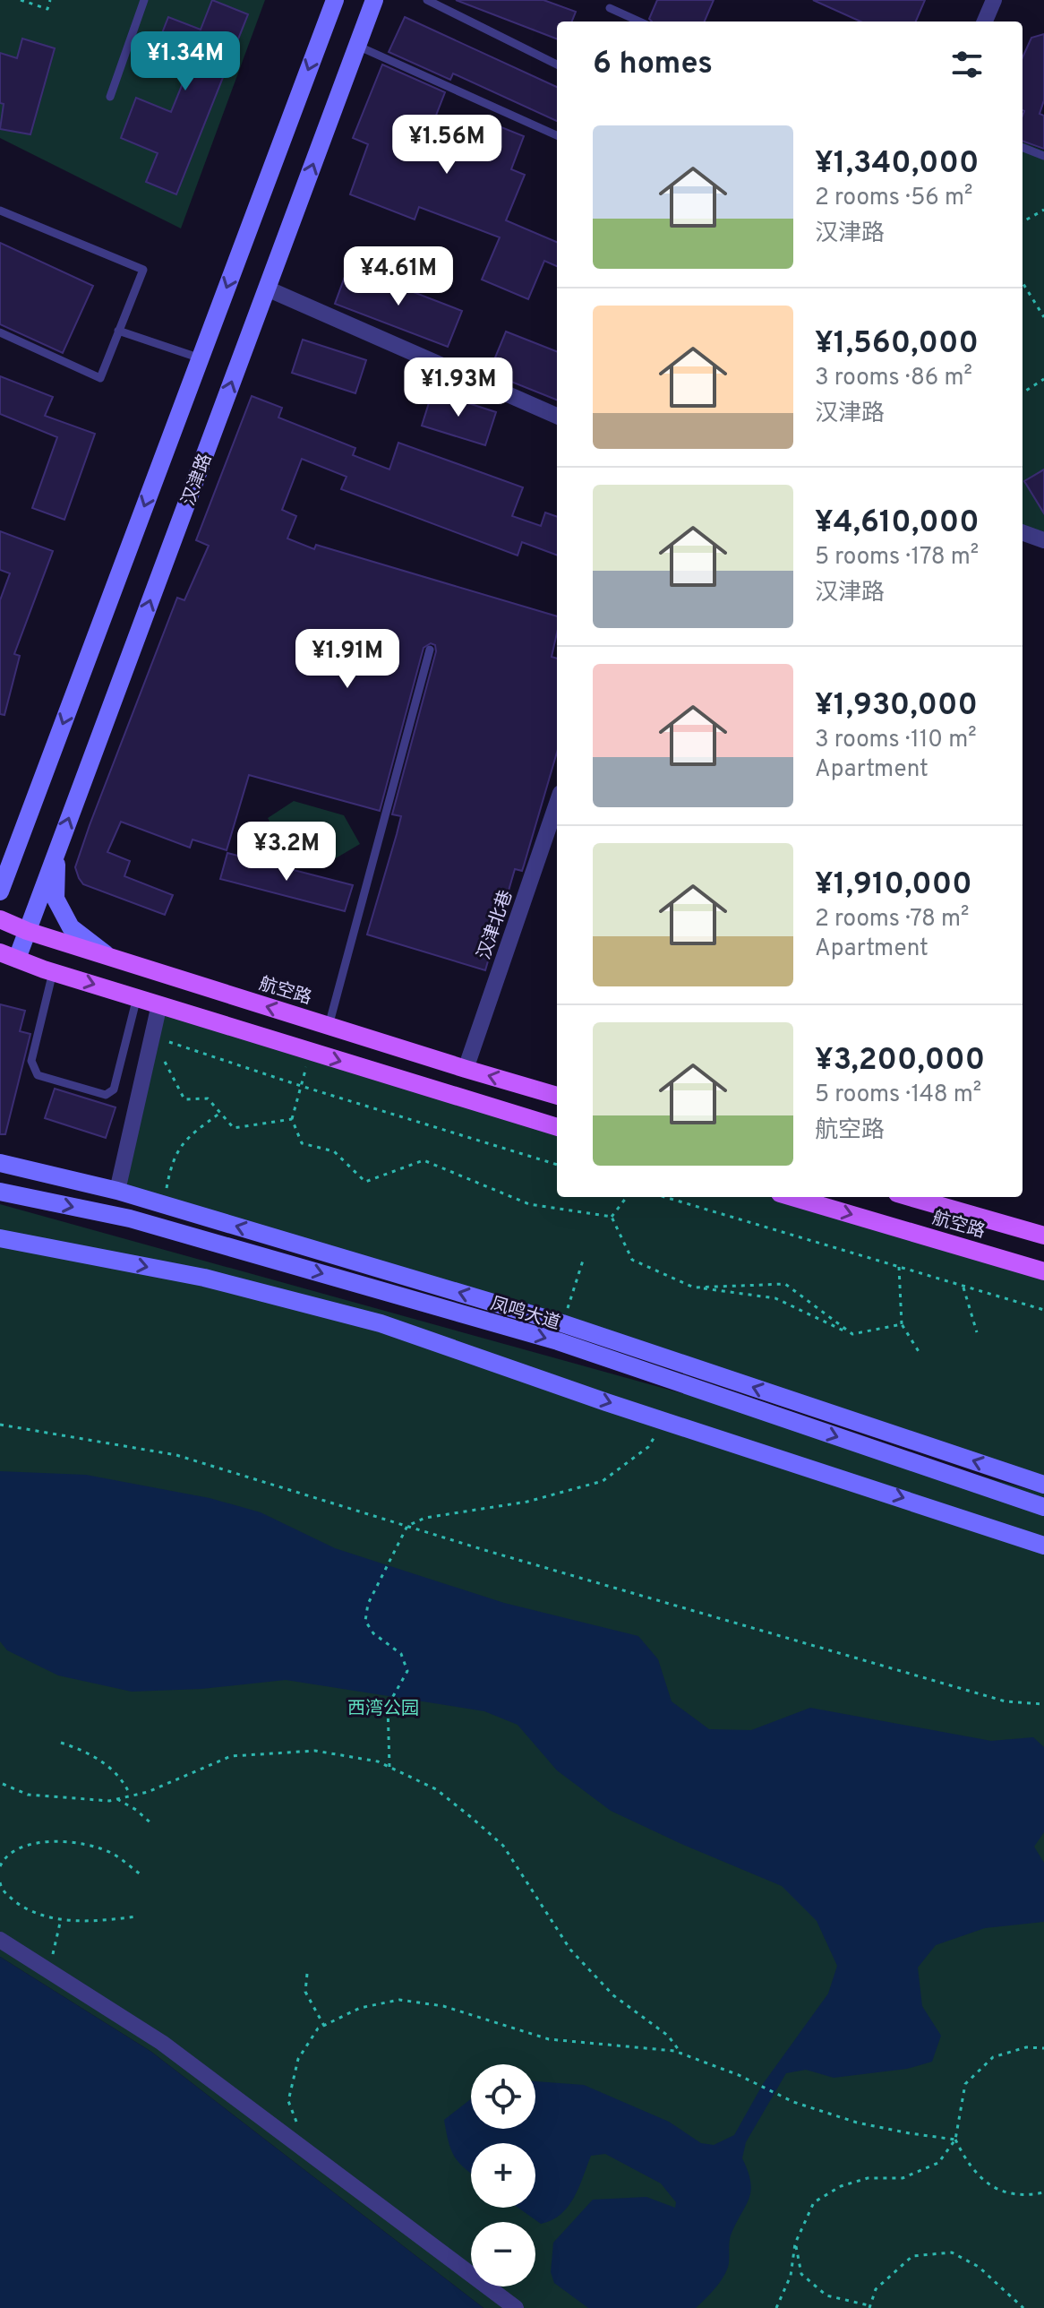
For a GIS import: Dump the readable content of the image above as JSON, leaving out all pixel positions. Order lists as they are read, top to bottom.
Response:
{
  "streets": {
    "main road": ["航空路"],
    "street": ["汉津路", "汉津北巷", "凤鸣大道"]
  },
  "crossings": [
    ["汉津路", "航空路"],
    ["汉津北巷", "航空路"]
  ],
  "parks": ["西湾公园"],
  "page": {
    "heading": "6 homes",
    "price": [
      "¥1.34M",
      "¥1.56M",
      "¥4.61M",
      "¥1.93M",
      "¥1.91M",
      "¥3.2M"
    ],
    "list": [
      {
        "name": "¥1,340,000",
        "note": "2 rooms · 56 m² · 汉津路"
      },
      {
        "name": "¥1,560,000",
        "note": "3 rooms · 86 m² · 汉津路"
      },
      {
        "name": "¥4,610,000",
        "note": "5 rooms · 178 m² · 汉津路"
      },
      {
        "name": "¥1,930,000",
        "note": "3 rooms · 110 m² · Apartment"
      },
      {
        "name": "¥1,910,000",
        "note": "2 rooms · 78 m² · Apartment"
      },
      {
        "name": "¥3,200,000",
        "note": "5 rooms · 148 m² · 航空路"
      }
    ],
    "map_buttons": ["+", "−"]
  }
}
